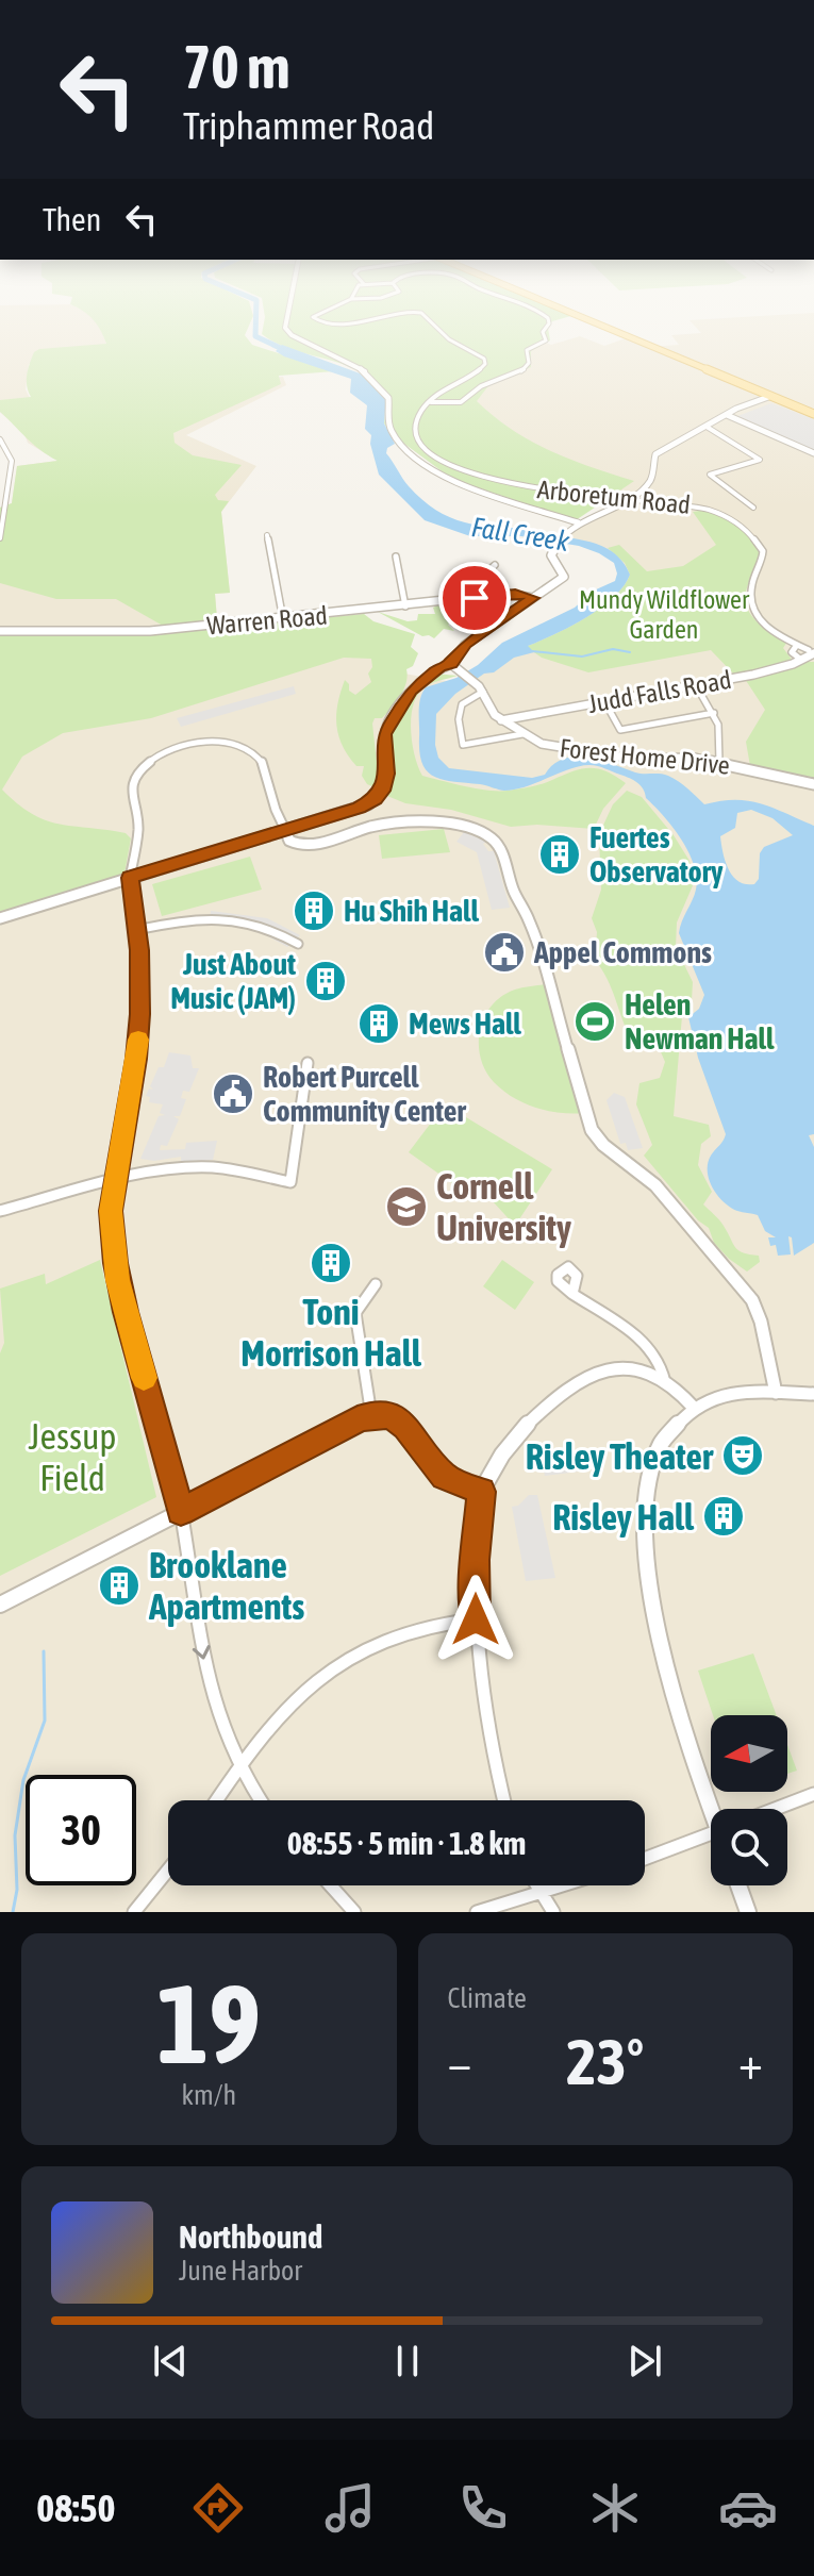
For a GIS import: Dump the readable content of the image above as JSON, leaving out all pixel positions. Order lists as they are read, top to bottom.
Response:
{
  "streets": {
    "street": [
      "Arboretum Road",
      "Warren Road",
      "Judd Falls Road",
      "Forest Home Drive"
    ]
  },
  "crossings": [
    ["Arboretum Road", "Judd Falls Road"],
    ["Judd Falls Road", "Forest Home Drive"]
  ],
  "water": ["Fall Creek"],
  "parks": ["Mundy Wildflower Garden", "Jessup Field"],
  "places": {
    "building": [
      "Fuertes Observatory",
      "Hu Shih Hall",
      "Just About Music (JAM)",
      "Mews Hall",
      "Toni Morrison Hall",
      "Risley Hall",
      "Brooklane Apartments"
    ],
    "public building": ["Appel Commons", "Robert Purcell Community Center"],
    "sports": ["Helen Newman Hall"],
    "school or university": ["Cornell University"],
    "theatre": ["Risley Theater"]
  },
  "north": "left",
  "page": {
    "turn": ["70 m", "Triphammer Road"],
    "then": "Then",
    "limit": "30",
    "trip": "08:55 · 5 min · 1.8 km",
    "tile": [
      ["19", "km/h"],
      "Climate"
    ],
    "heat": ["−", "23°", "+"],
    "song": ["Northbound", "June Harbor"],
    "tabs": "08:50"
  }
}
